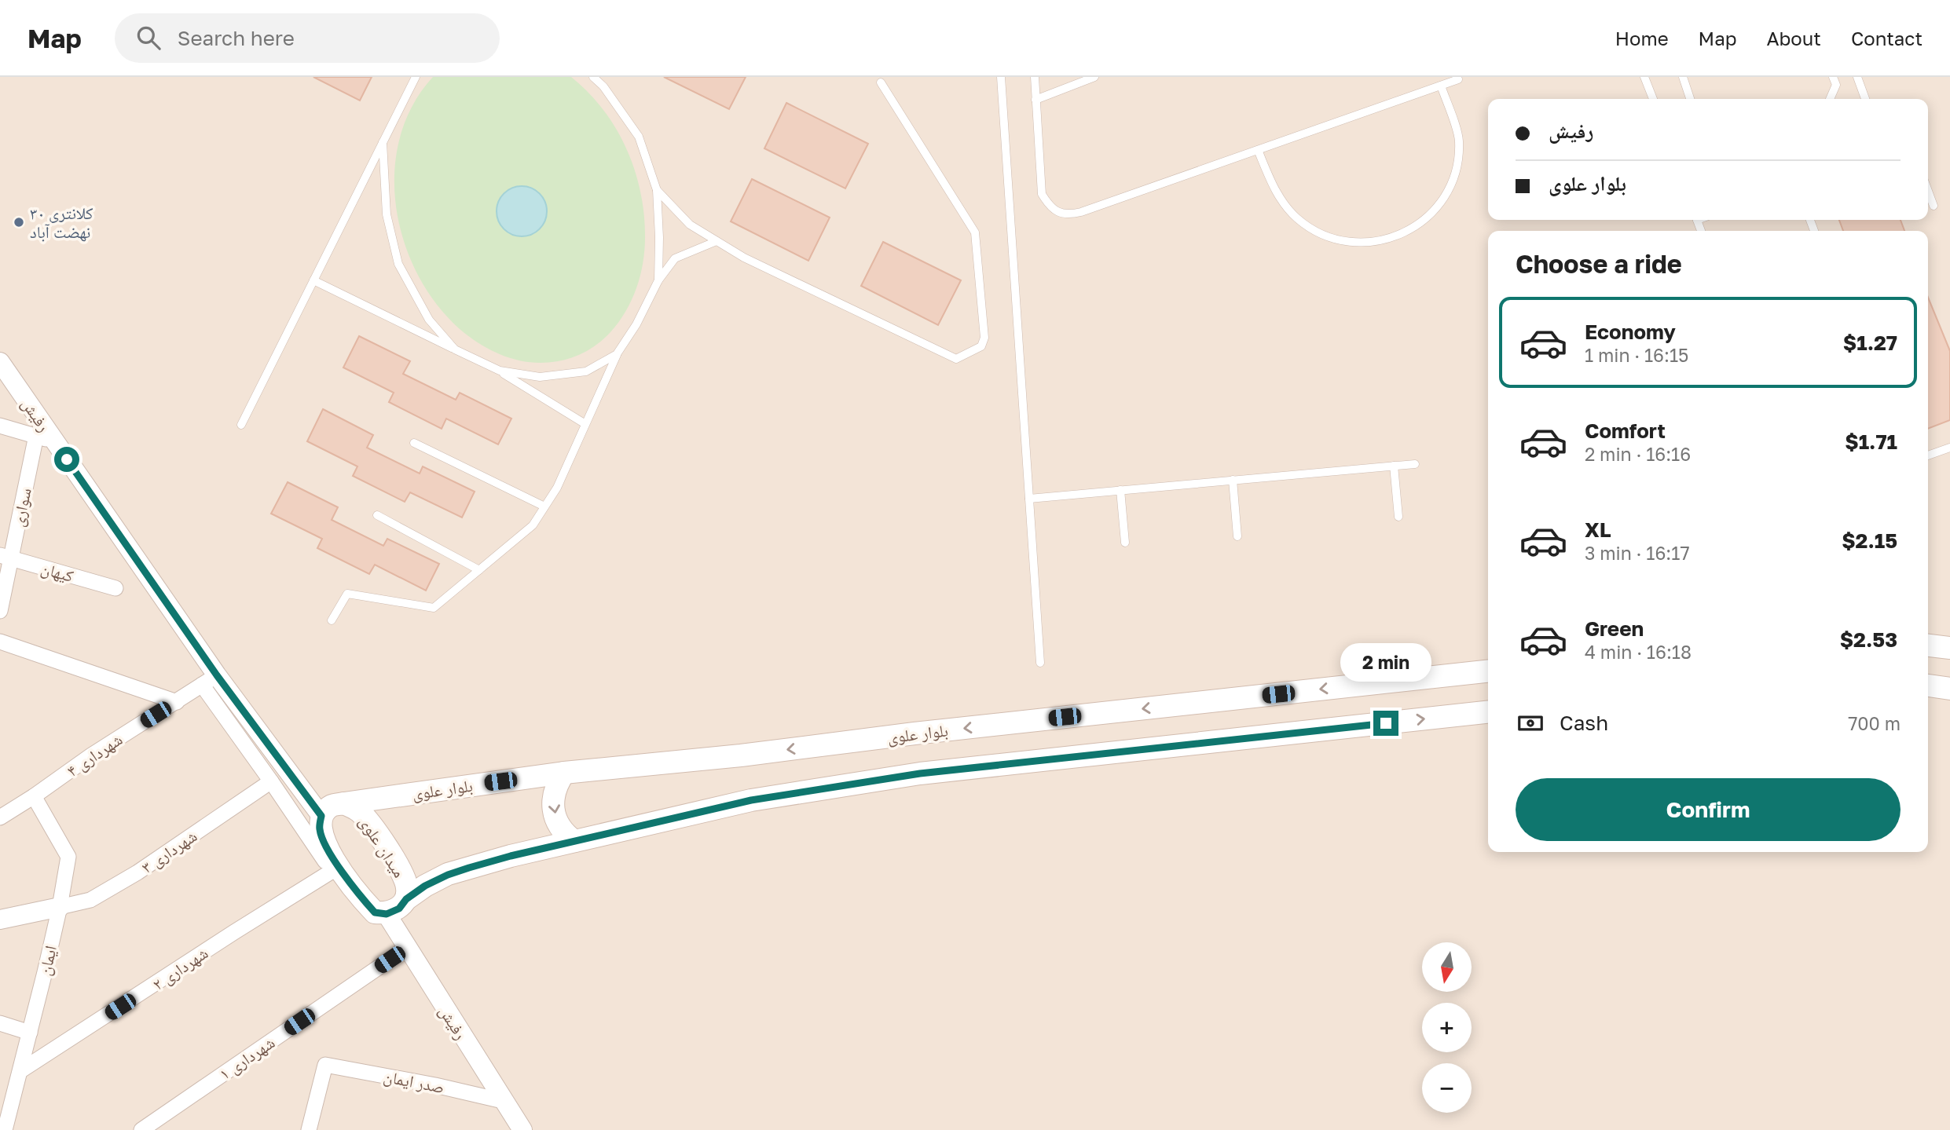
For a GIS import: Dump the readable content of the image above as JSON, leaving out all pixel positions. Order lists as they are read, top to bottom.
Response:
{
  "streets": {
    "main road": ["بلوار علوی", "میدان علوی"],
    "street": [
      "رفیش",
      "سواری",
      "کیهان",
      "شهرداری ۴",
      "شهرداری ۳",
      "ایمان",
      "شهرداری ۲",
      "شهرداری ۱",
      "صدر ایمان"
    ]
  },
  "crossings": [
    ["رفیش", "سواری"],
    ["رفیش", "شهرداری ۴"],
    ["رفیش", "میدان علوی"],
    ["رفیش", "شهرداری ۱"],
    ["رفیش", "صدر ایمان"],
    ["سواری", "کیهان"],
    ["بلوار علوی", "میدان علوی"],
    ["شهرداری ۴", "ایمان"],
    ["شهرداری ۳", "ایمان"],
    ["ایمان", "شهرداری ۲"]
  ],
  "places": ["کلانتری ۳۰ نهضت آباد"],
  "north": "bottom",
  "page": {
    "header": "Map",
    "search": "Search here",
    "nav": [
      "Home",
      "Map",
      "About",
      "Contact"
    ],
    "banner": ["رفیش", "بلوار علوی"],
    "heading": "Choose a ride",
    "list": [
      {
        "name": "Economy",
        "note": "1 min · 16:15",
        "value": "$1.27"
      },
      {
        "name": "Comfort",
        "note": "2 min · 16:16",
        "value": "$1.71"
      },
      {
        "name": "XL",
        "note": "3 min · 16:17",
        "value": "$2.15"
      },
      {
        "name": "Green",
        "note": "4 min · 16:18",
        "value": "$2.53"
      }
    ],
    "bubble": "2 min",
    "pay": ["Cash", "700 m"],
    "buttons": "Confirm",
    "map_buttons": ["+", "−"]
  }
}
